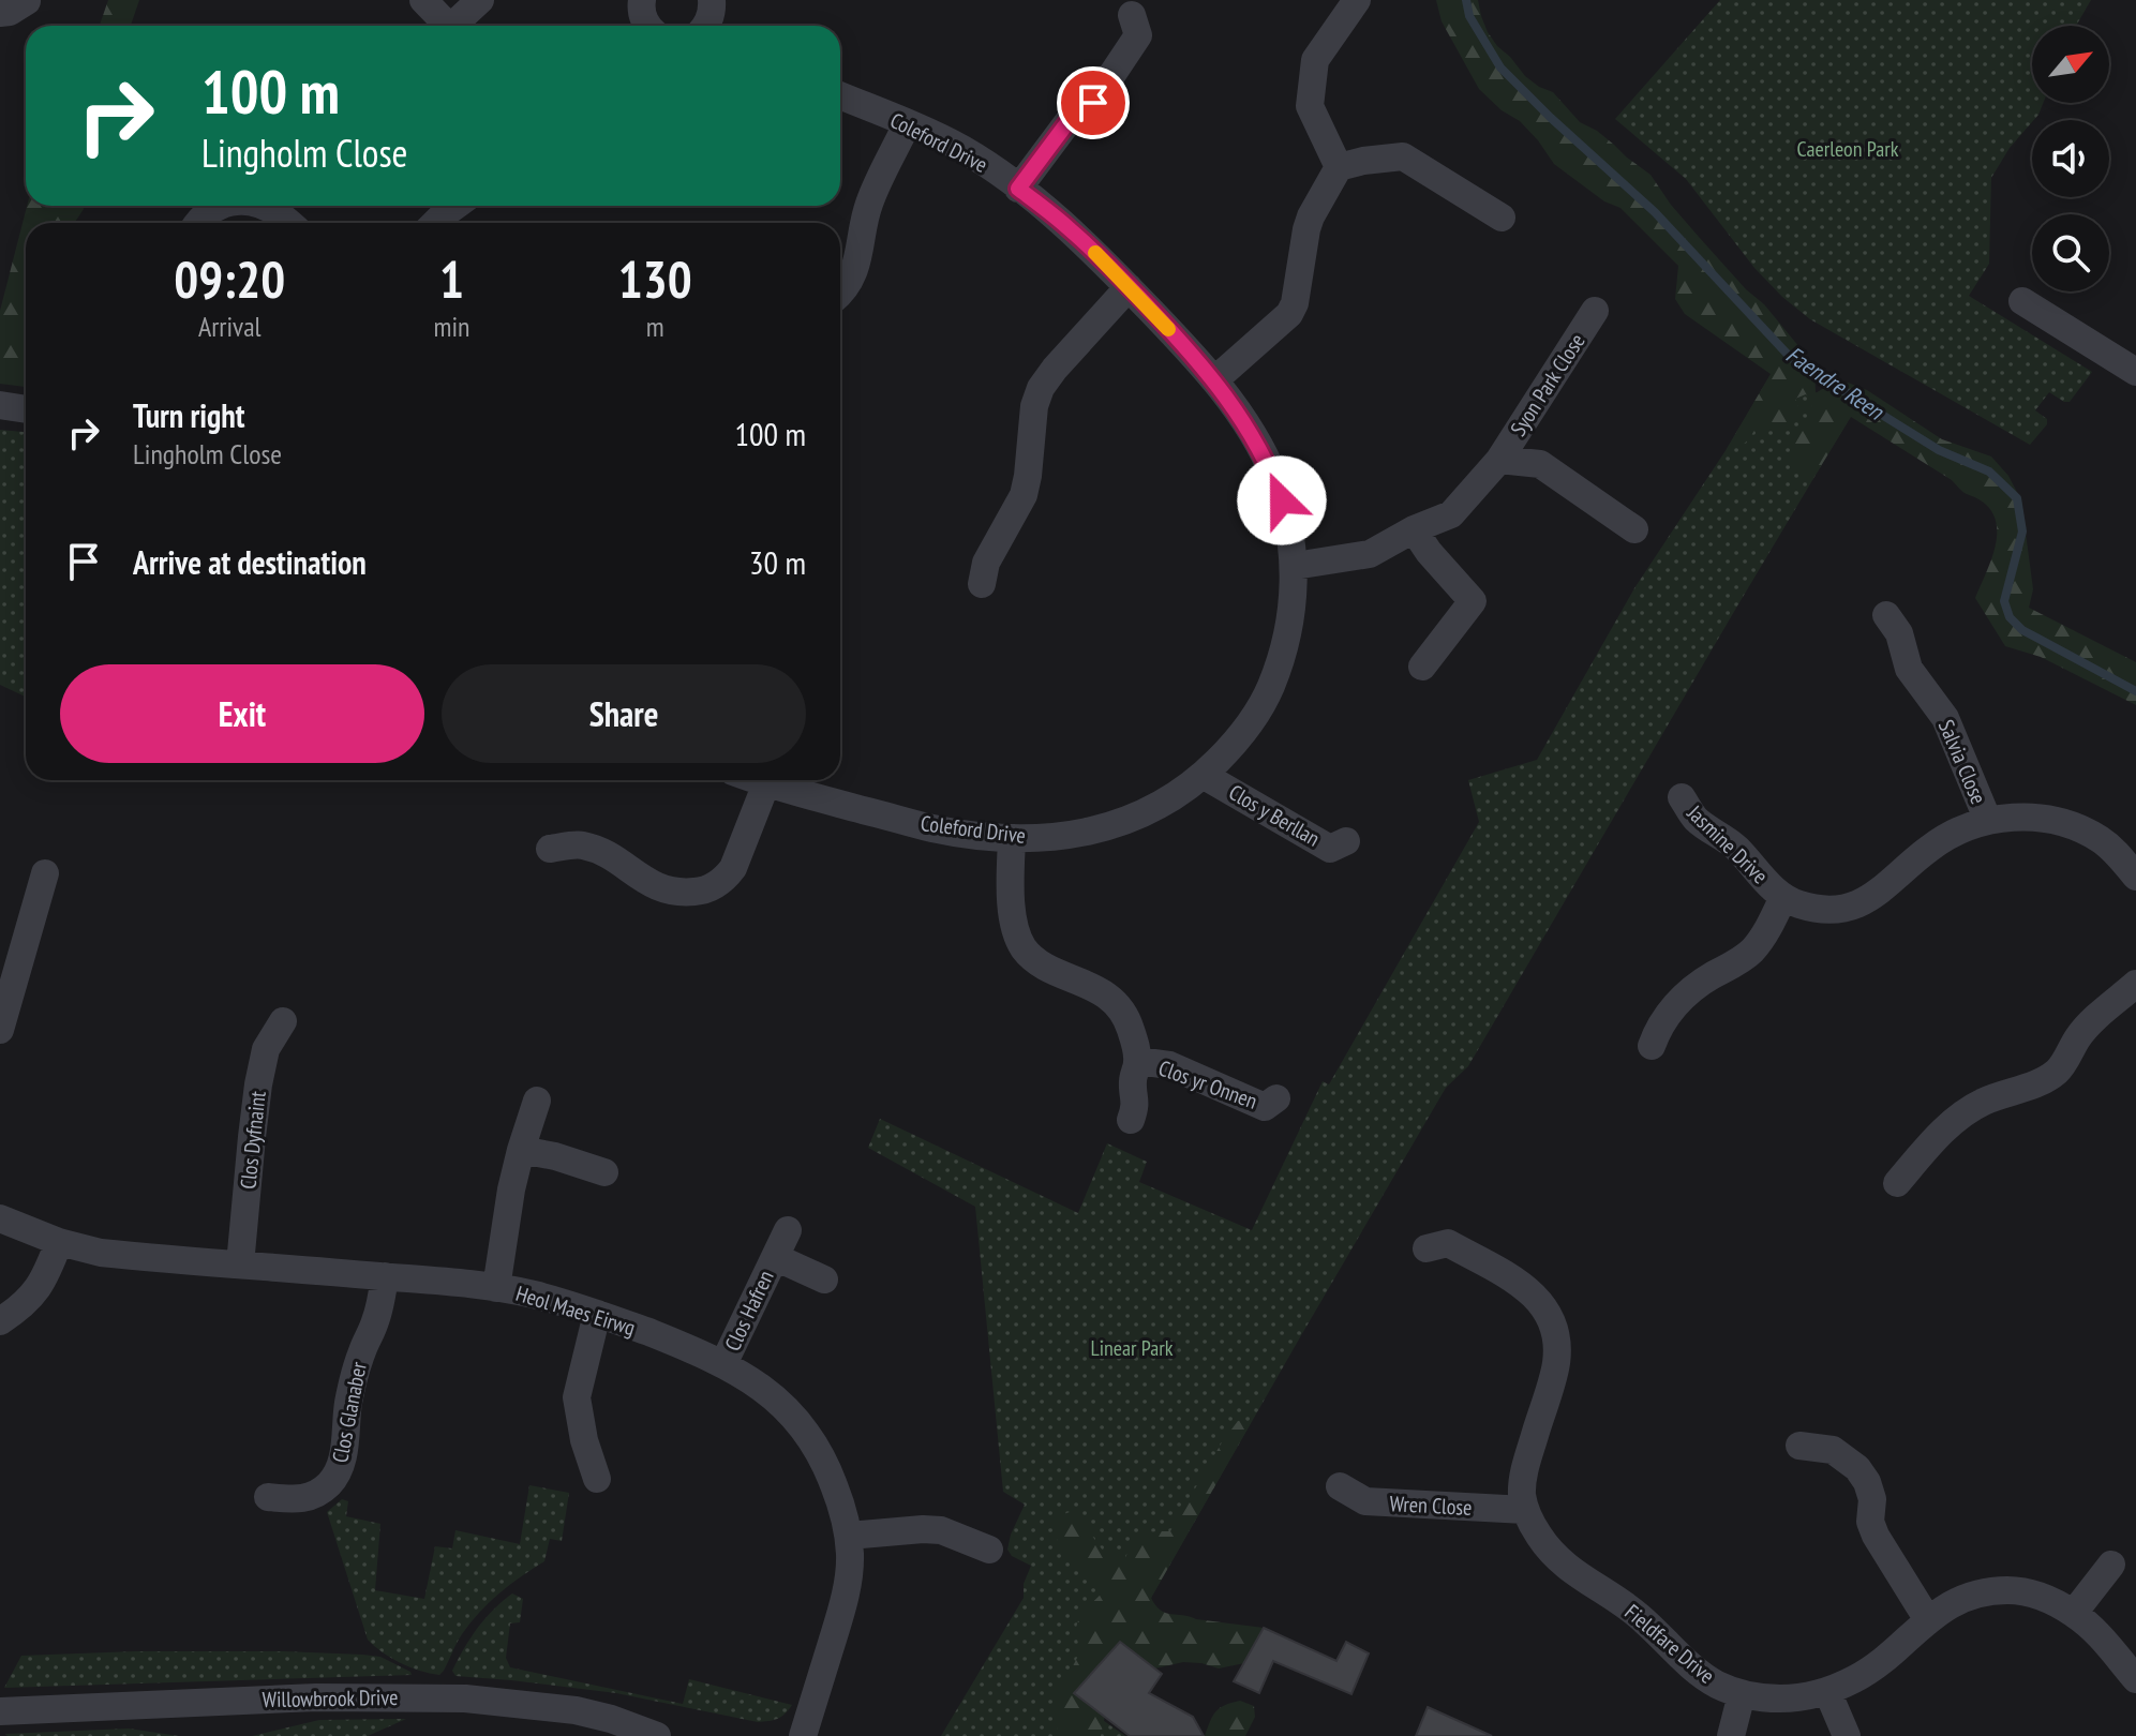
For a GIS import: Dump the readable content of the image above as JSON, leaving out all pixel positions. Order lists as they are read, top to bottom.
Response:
{
  "streets": {
    "street": [
      "Coleford Drive",
      "Syon Park Close",
      "Salvia Close",
      "Clos y Berllan",
      "Jasmine Drive",
      "Clos yr Onnen",
      "Clos Dyfnaint",
      "Heol Maes Eirwg",
      "Clos Hafren",
      "Clos Glanaber",
      "Wren Close",
      "Fieldfare Drive",
      "Willowbrook Drive"
    ]
  },
  "crossings": [
    ["Coleford Drive", "Syon Park Close"],
    ["Coleford Drive", "Clos y Berllan"],
    ["Coleford Drive", "Clos yr Onnen"],
    ["Salvia Close", "Jasmine Drive"],
    ["Clos Dyfnaint", "Heol Maes Eirwg"],
    ["Heol Maes Eirwg", "Clos Hafren"],
    ["Heol Maes Eirwg", "Clos Glanaber"],
    ["Wren Close", "Fieldfare Drive"]
  ],
  "water": ["Faendre Reen"],
  "parks": ["Caerleon Park", "Linear Park"],
  "north": "top right",
  "page": {
    "turn": ["100 m", "Lingholm Close"],
    "eta": [
      "09:20",
      "Arrival",
      "1",
      "min",
      "130",
      "m"
    ],
    "list": [
      {
        "name": "Turn right",
        "note": "Lingholm Close",
        "value": "100 m"
      },
      {
        "name": "Arrive at destination",
        "value": "30 m"
      }
    ],
    "buttons": ["Exit", "Share"]
  }
}
